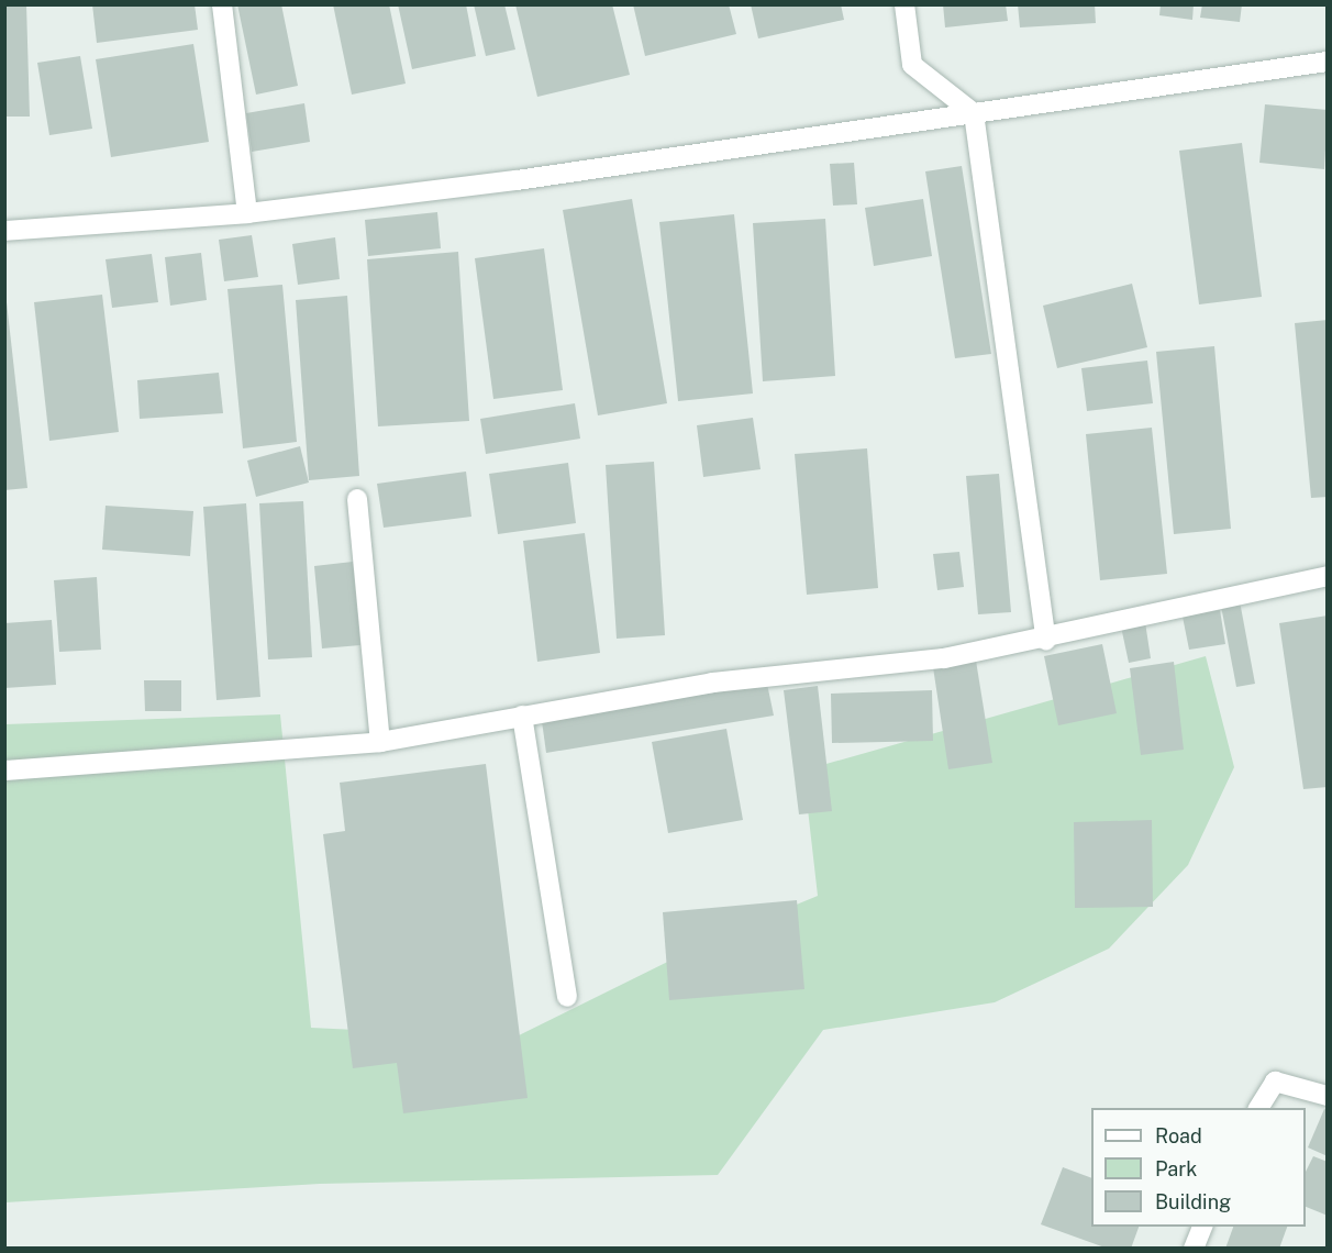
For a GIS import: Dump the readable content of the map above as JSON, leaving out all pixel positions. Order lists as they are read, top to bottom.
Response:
{
  "legend": ["Road", "Park", "Building"]
}
